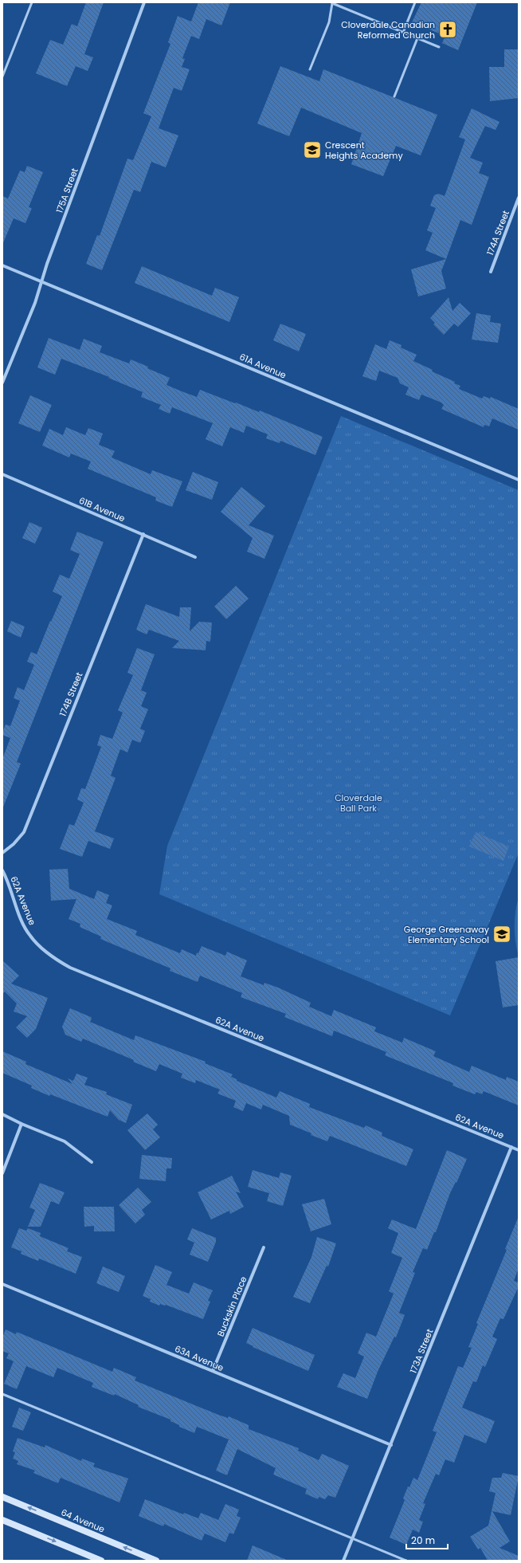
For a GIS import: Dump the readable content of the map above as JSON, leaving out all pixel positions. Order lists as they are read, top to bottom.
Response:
{
  "streets": {
    "main road": ["64 Avenue"],
    "street": [
      "175A Street",
      "174A Street",
      "61A Avenue",
      "61B Avenue",
      "174B Street",
      "62A Avenue",
      "Buckskin Place",
      "173A Street",
      "63A Avenue"
    ]
  },
  "crossings": [
    ["175A Street", "61A Avenue"],
    ["61B Avenue", "174B Street"],
    ["62A Avenue", "173A Street"],
    ["Buckskin Place", "63A Avenue"],
    ["173A Street", "63A Avenue"]
  ],
  "parks": ["Cloverdale Ball Park"],
  "places": {
    "church": ["Cloverdale Canadian Reformed Church"],
    "school or university": ["Crescent Heights Academy", "George Greenaway Elementary School"]
  },
  "scale_bar": "20 m"
}
